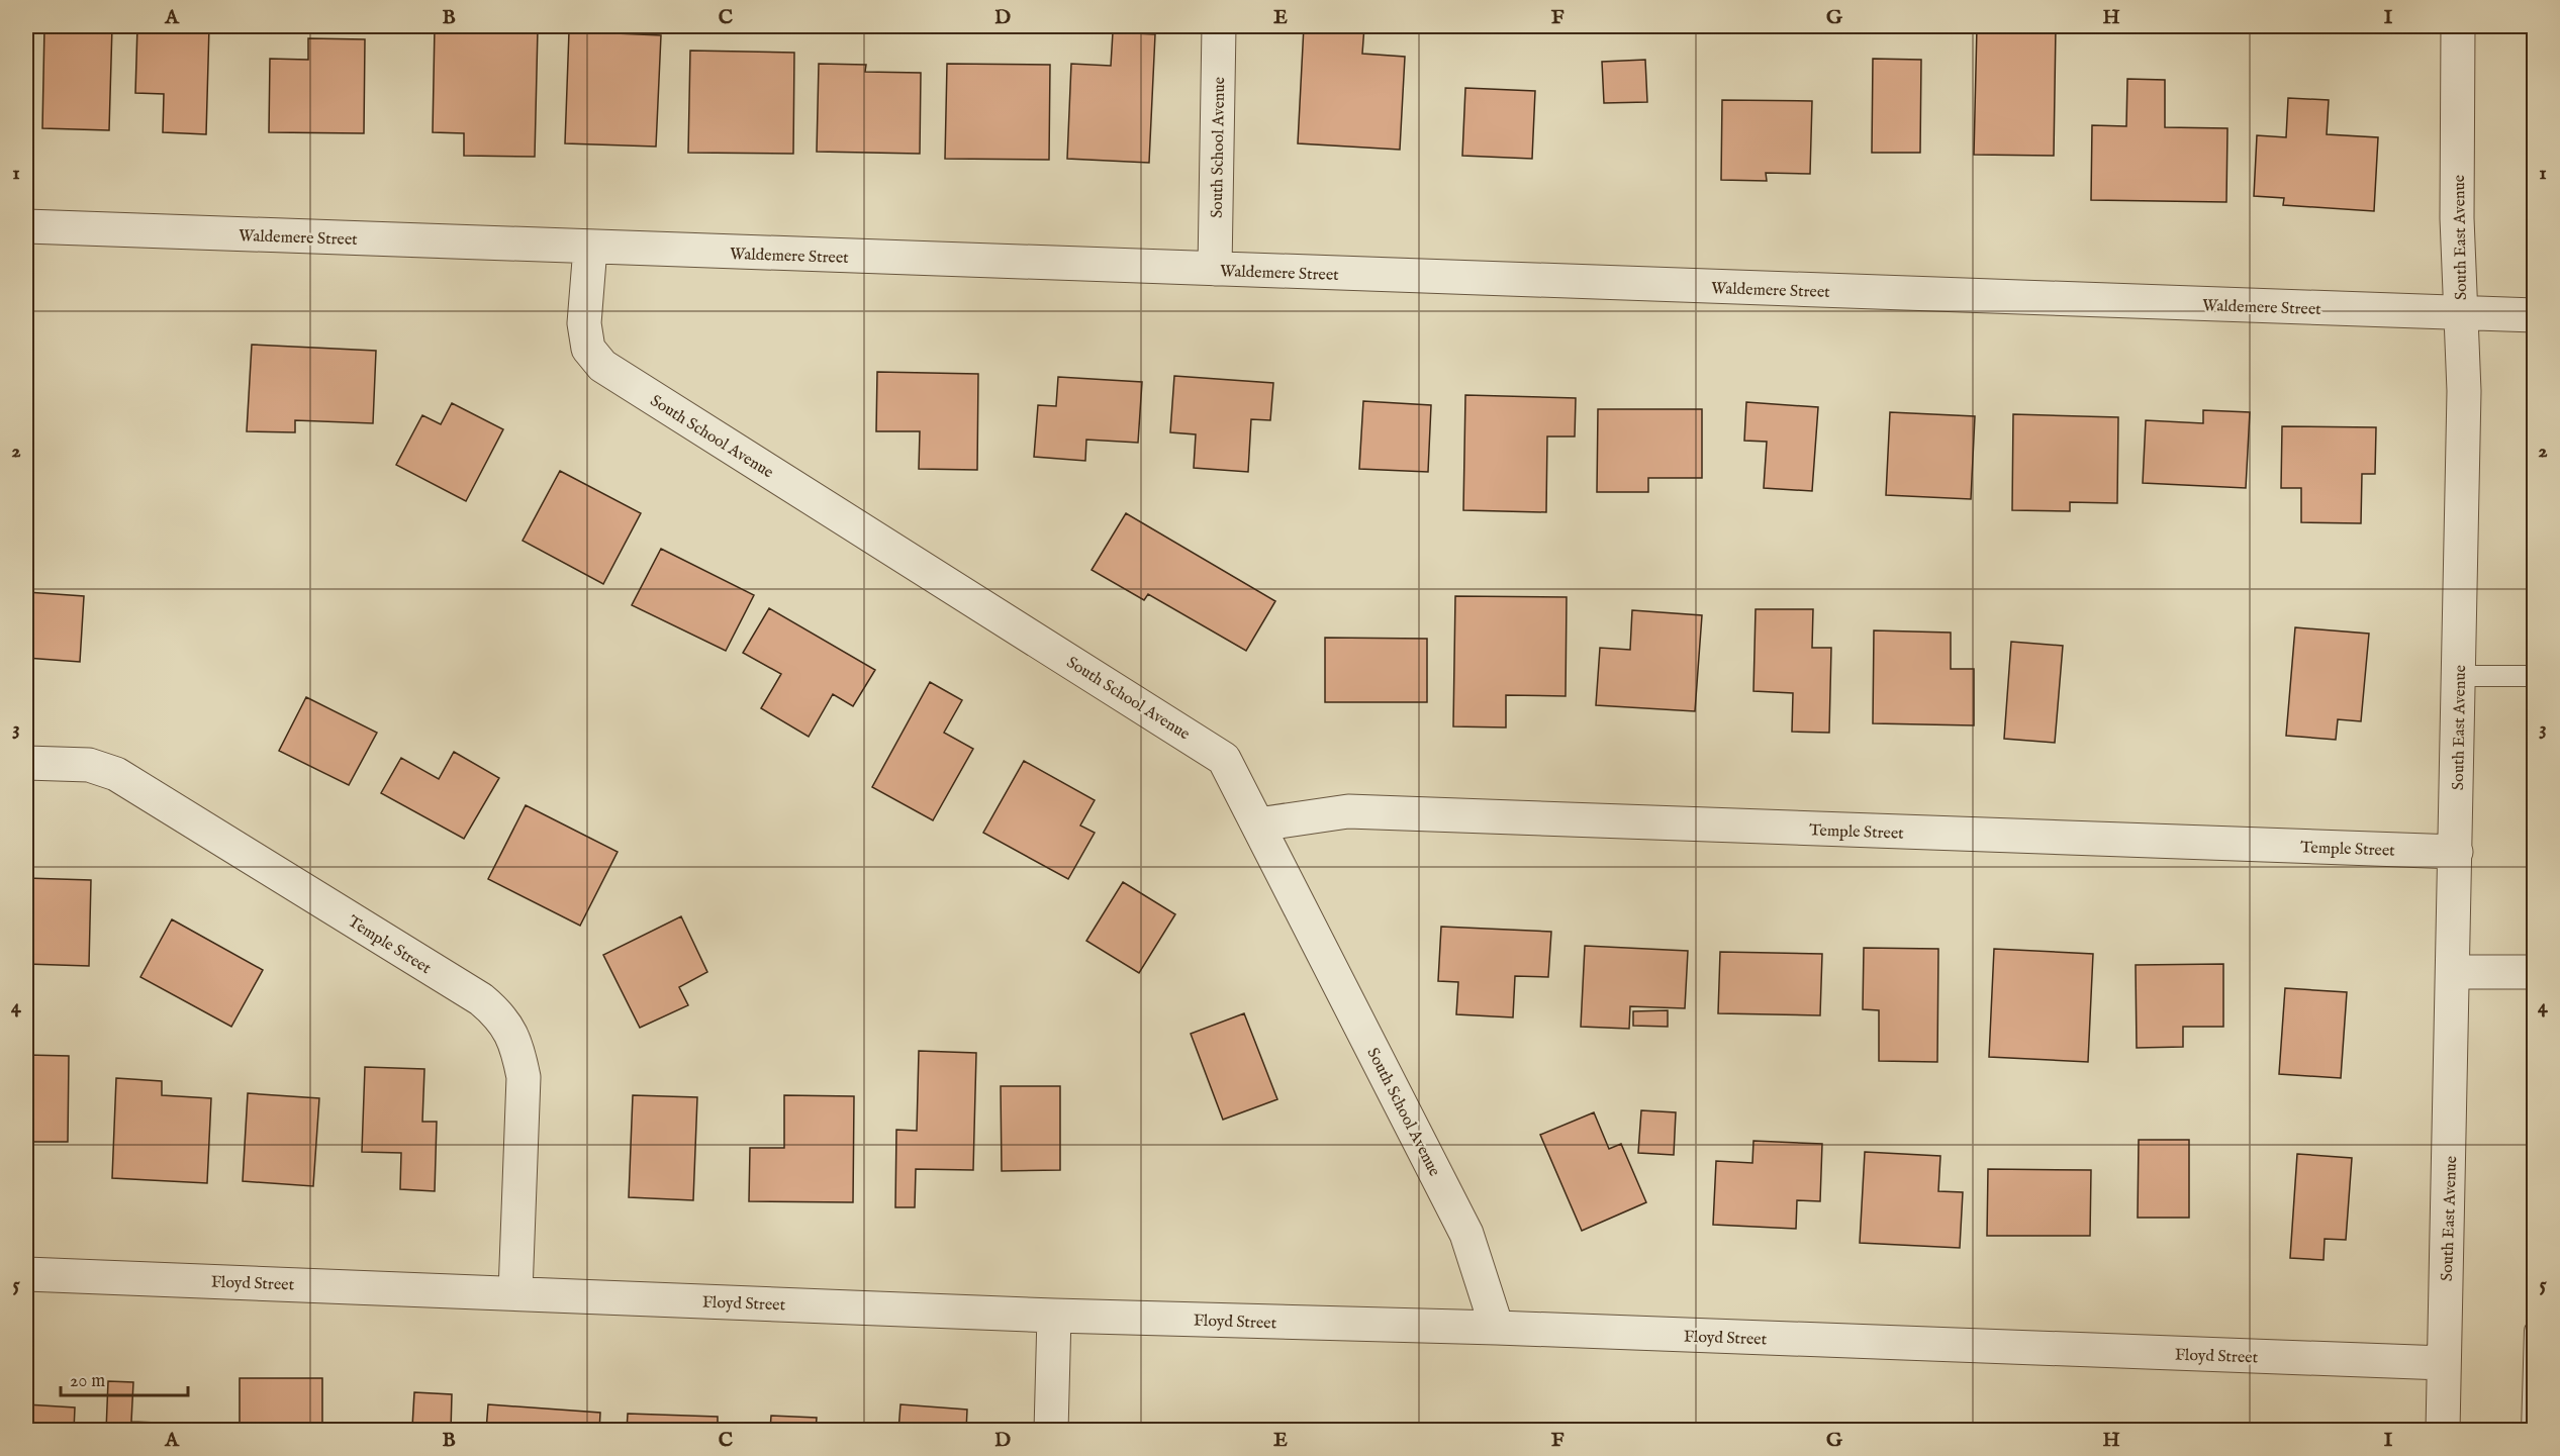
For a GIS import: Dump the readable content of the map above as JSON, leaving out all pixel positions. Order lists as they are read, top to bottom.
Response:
{
  "streets": {
    "street": [
      "South School Avenue",
      "Waldemere Street",
      "South East Avenue",
      "Temple Street",
      "Floyd Street"
    ]
  },
  "crossings": [
    ["South School Avenue", "Waldemere Street"],
    ["South School Avenue", "Temple Street"],
    ["South School Avenue", "Floyd Street"],
    ["Waldemere Street", "South East Avenue"],
    ["South East Avenue", "Temple Street"],
    ["South East Avenue", "Floyd Street"],
    ["Temple Street", "Floyd Street"]
  ],
  "scale_bar": "20 m",
  "grid": {
    "columns": [
      "A",
      "B",
      "C",
      "D",
      "E",
      "F",
      "G",
      "H",
      "I"
    ],
    "rows": [
      "1",
      "2",
      "3",
      "4",
      "5"
    ]
  }
}
